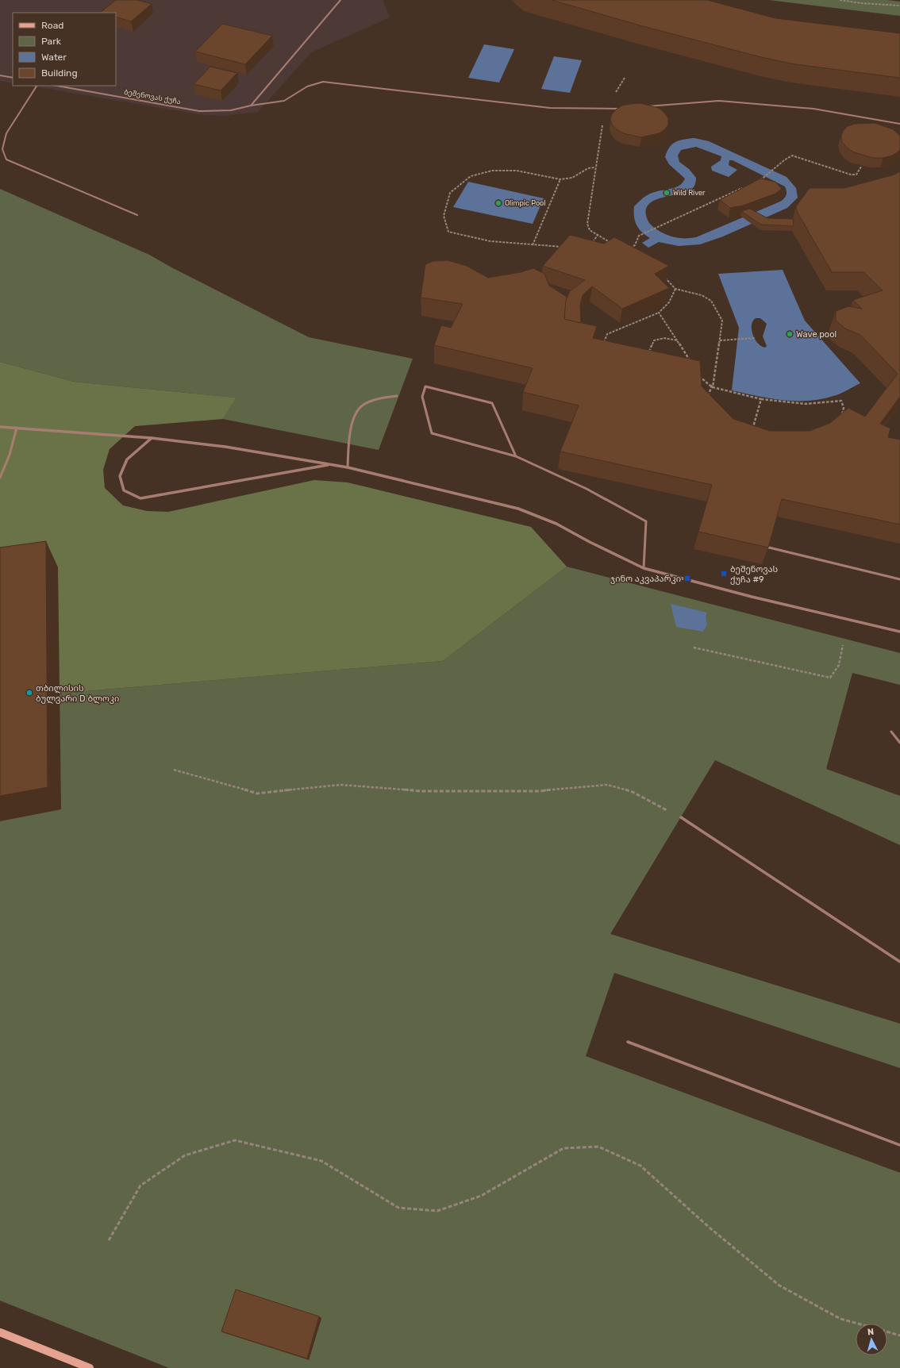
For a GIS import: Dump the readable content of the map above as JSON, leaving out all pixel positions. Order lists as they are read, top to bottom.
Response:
{
  "streets": {
    "lane": ["ბეშენოვას ქუჩა"]
  },
  "places": {
    "other": [
      "Wild River",
      "Olimpic Pool",
      "Wave pool",
      "თბილისის ბულვარი D ბლოკი"
    ],
    "transit": ["ბეშენოვას ქუჩა #9", "ჯინო აკვაპარკი"]
  },
  "legend": [
    "Road",
    "Park",
    "Water",
    "Building"
  ],
  "north": "top"
}
